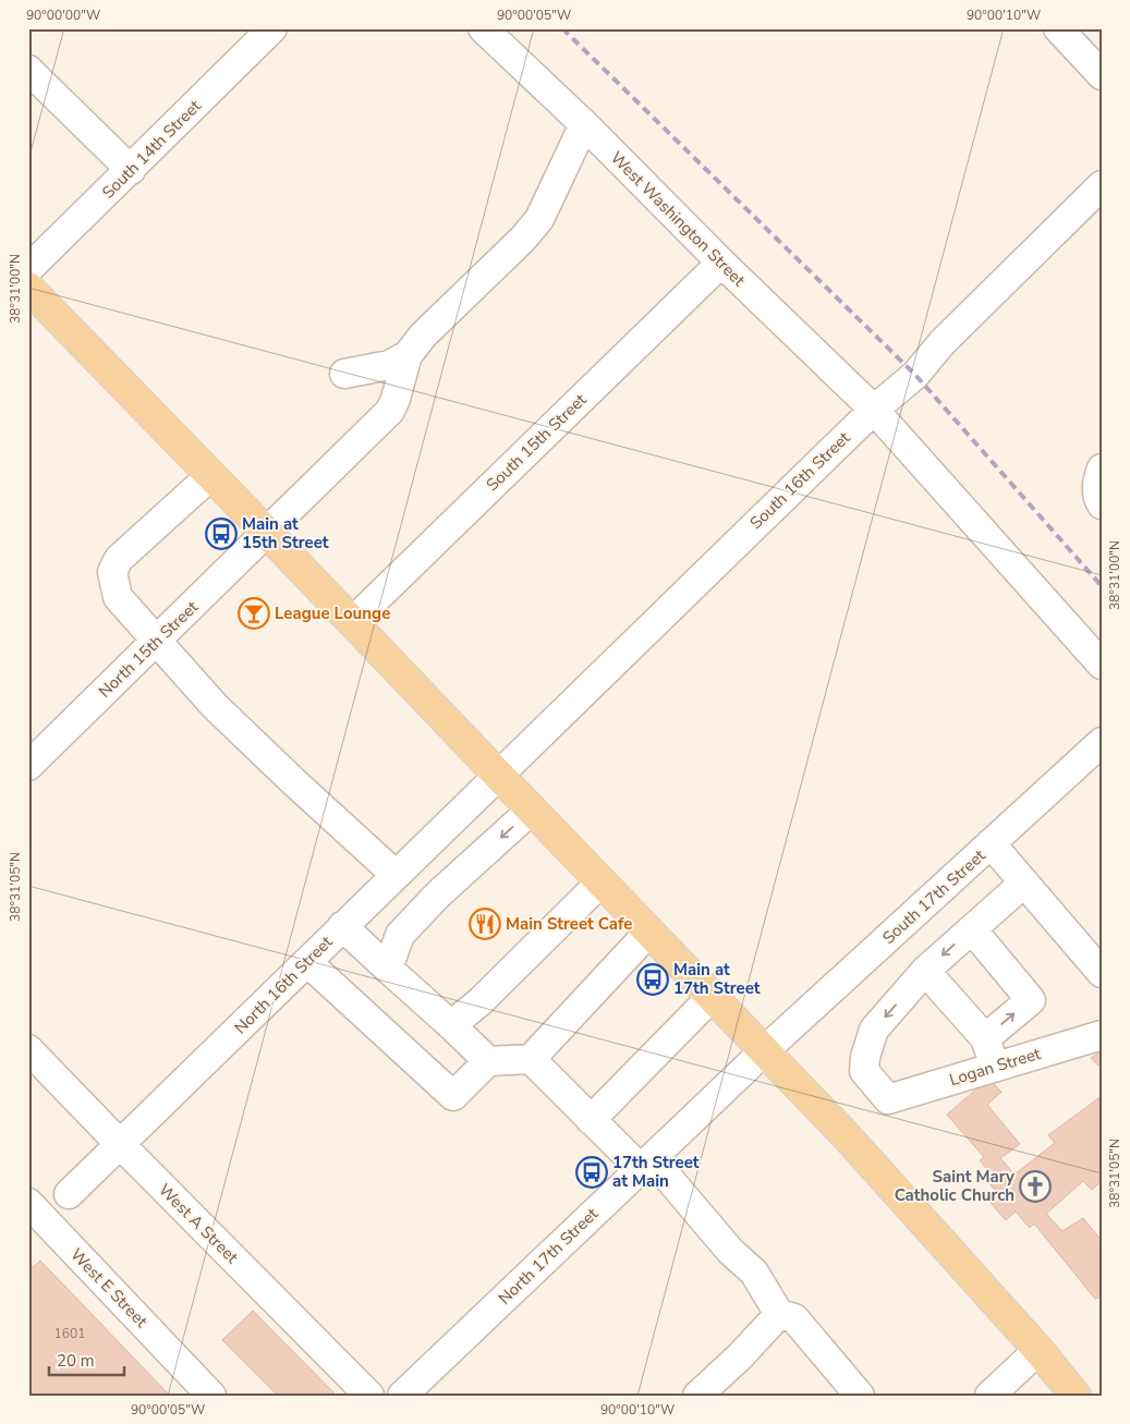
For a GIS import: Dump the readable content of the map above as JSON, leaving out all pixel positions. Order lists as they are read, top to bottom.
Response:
{
  "streets": {
    "street": [
      "South 14th Street",
      "West Washington Street",
      "South 15th Street",
      "South 16th Street",
      "North 15th Street",
      "South 17th Street",
      "North 16th Street",
      "Logan Street",
      "West A Street",
      "North 17th Street",
      "West E Street"
    ]
  },
  "crossings": [
    ["West Washington Street", "South 15th Street"],
    ["West Washington Street", "South 16th Street"],
    ["South 16th Street", "North 16th Street"],
    ["South 17th Street", "North 17th Street"],
    ["North 16th Street", "West A Street"]
  ],
  "places": {
    "bus stop": ["Main at 15th Street", "Main at 17th Street", "17th Street at Main"],
    "bar": ["League Lounge"],
    "restaurant": ["Main Street Cafe"],
    "church": ["Saint Mary Catholic Church"]
  },
  "house_numbers": ["1601"],
  "scale_bar": "20 m",
  "coordinates": [
    "90°00'00\"W",
    "90°00'05\"W",
    "90°00'10\"W",
    "38°31'00\"N",
    "38°31'05\"N"
  ]
}
